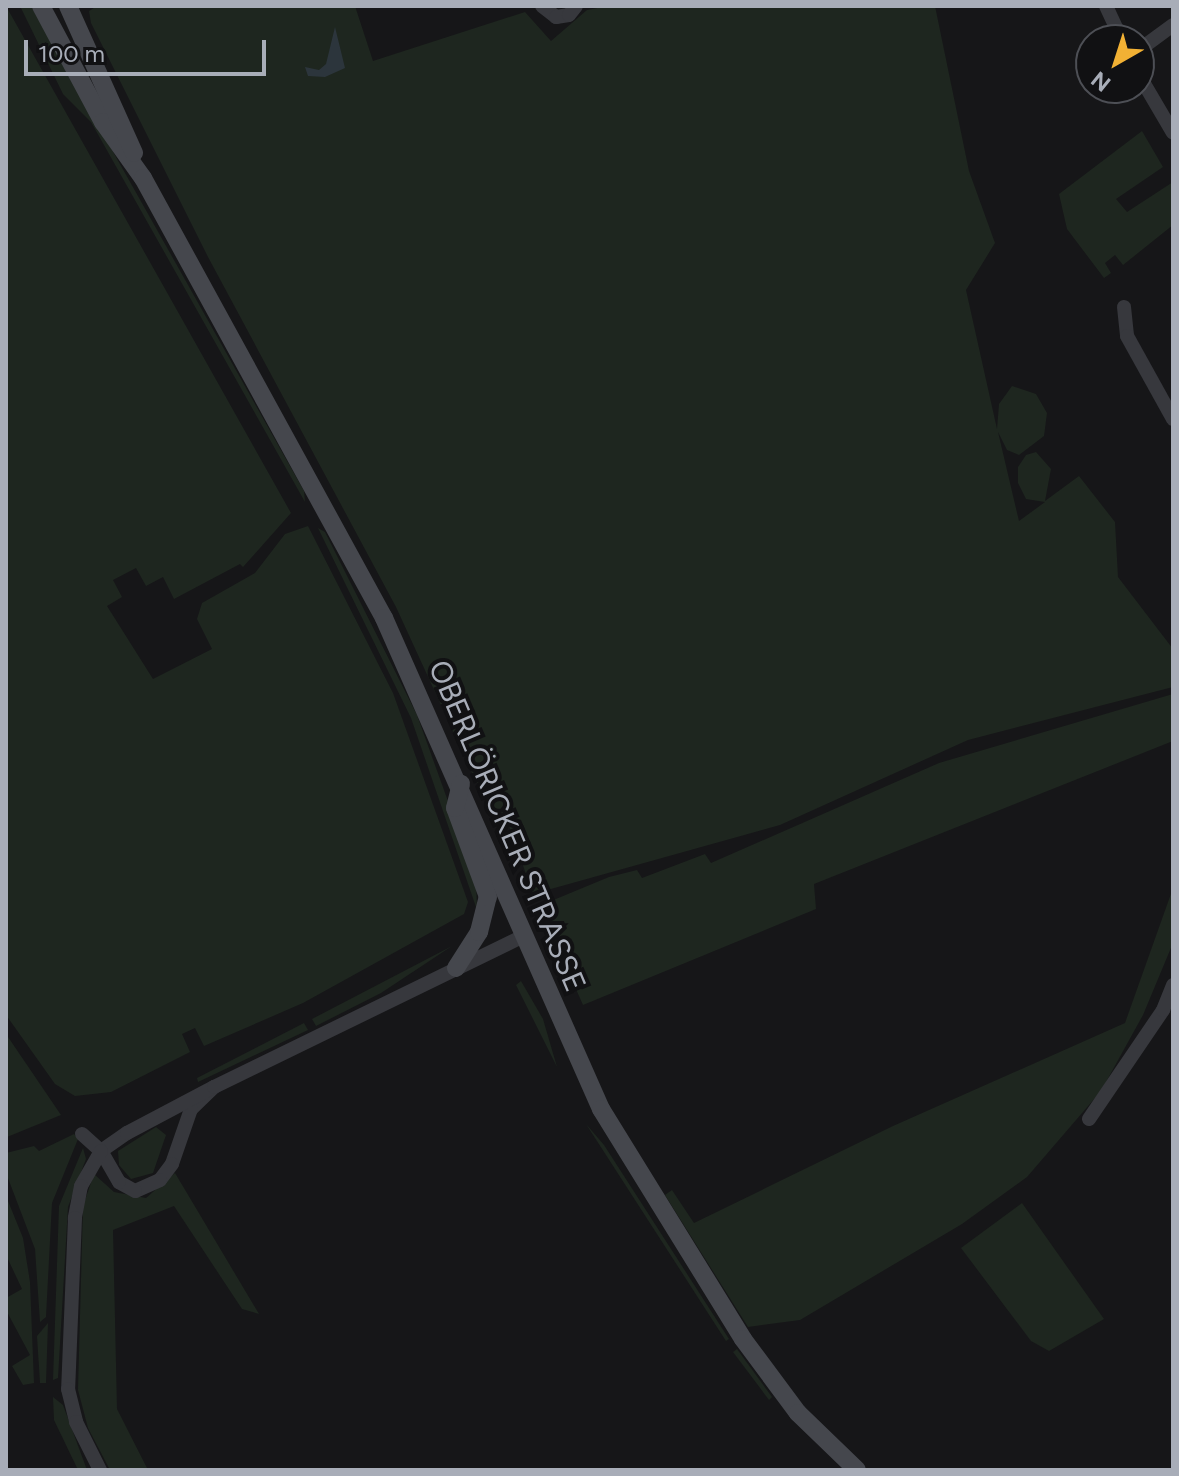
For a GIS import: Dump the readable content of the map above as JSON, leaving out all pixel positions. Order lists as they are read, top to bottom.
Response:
{
  "streets": {
    "main road": ["OBERLÖRICKER STRASSE"]
  },
  "scale_bar": "100 m",
  "north": "bottom left"
}
